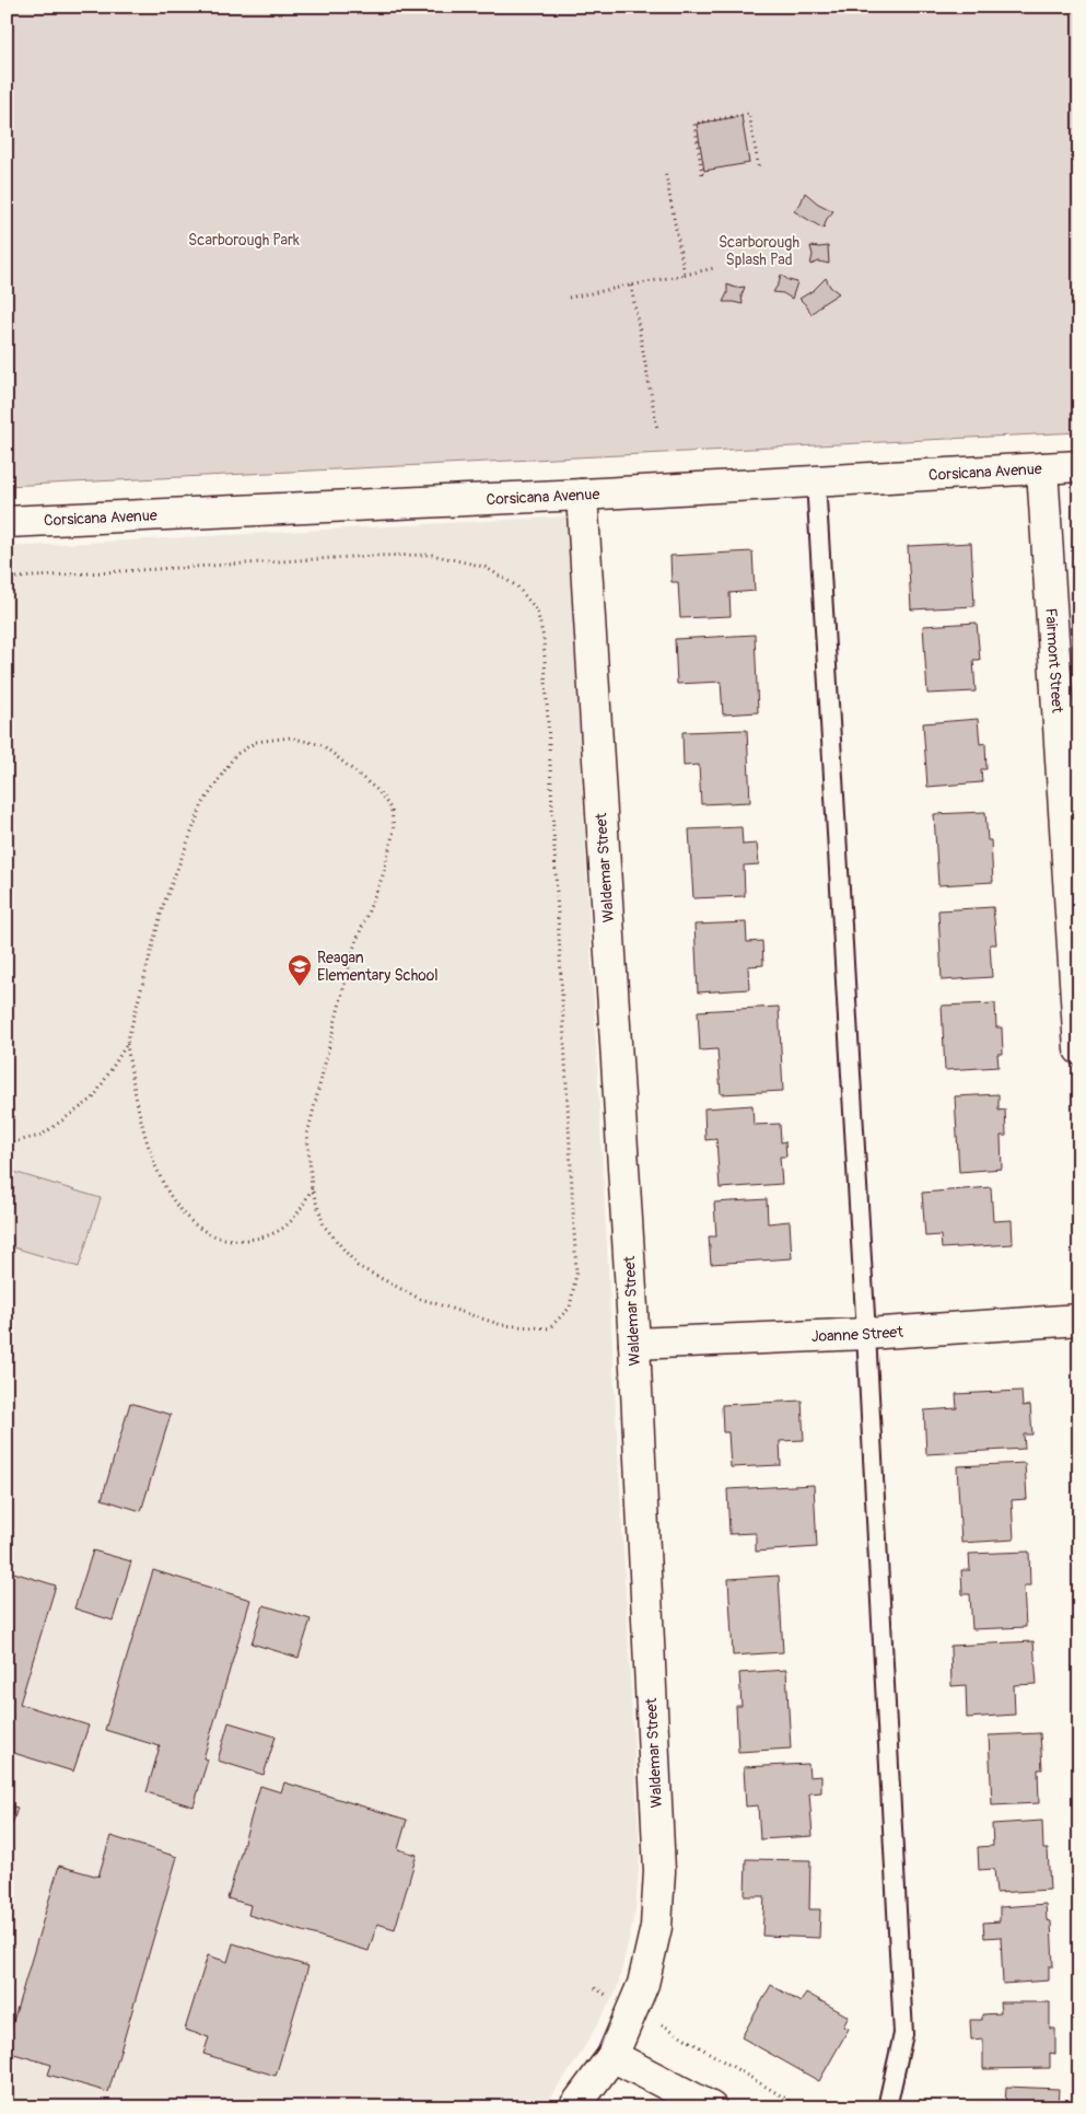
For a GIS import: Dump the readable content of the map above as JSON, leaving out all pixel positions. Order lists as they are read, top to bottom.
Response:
{
  "streets": {
    "street": [
      "Corsicana Avenue",
      "Fairmont Street",
      "Waldemar Street",
      "Joanne Street"
    ]
  },
  "crossings": [
    ["Corsicana Avenue", "Fairmont Street"],
    ["Corsicana Avenue", "Waldemar Street"],
    ["Waldemar Street", "Joanne Street"]
  ],
  "parks": ["Scarborough Park", "Scarborough Splash Pad"],
  "places": {
    "school or university": ["Reagan Elementary School"]
  }
}
